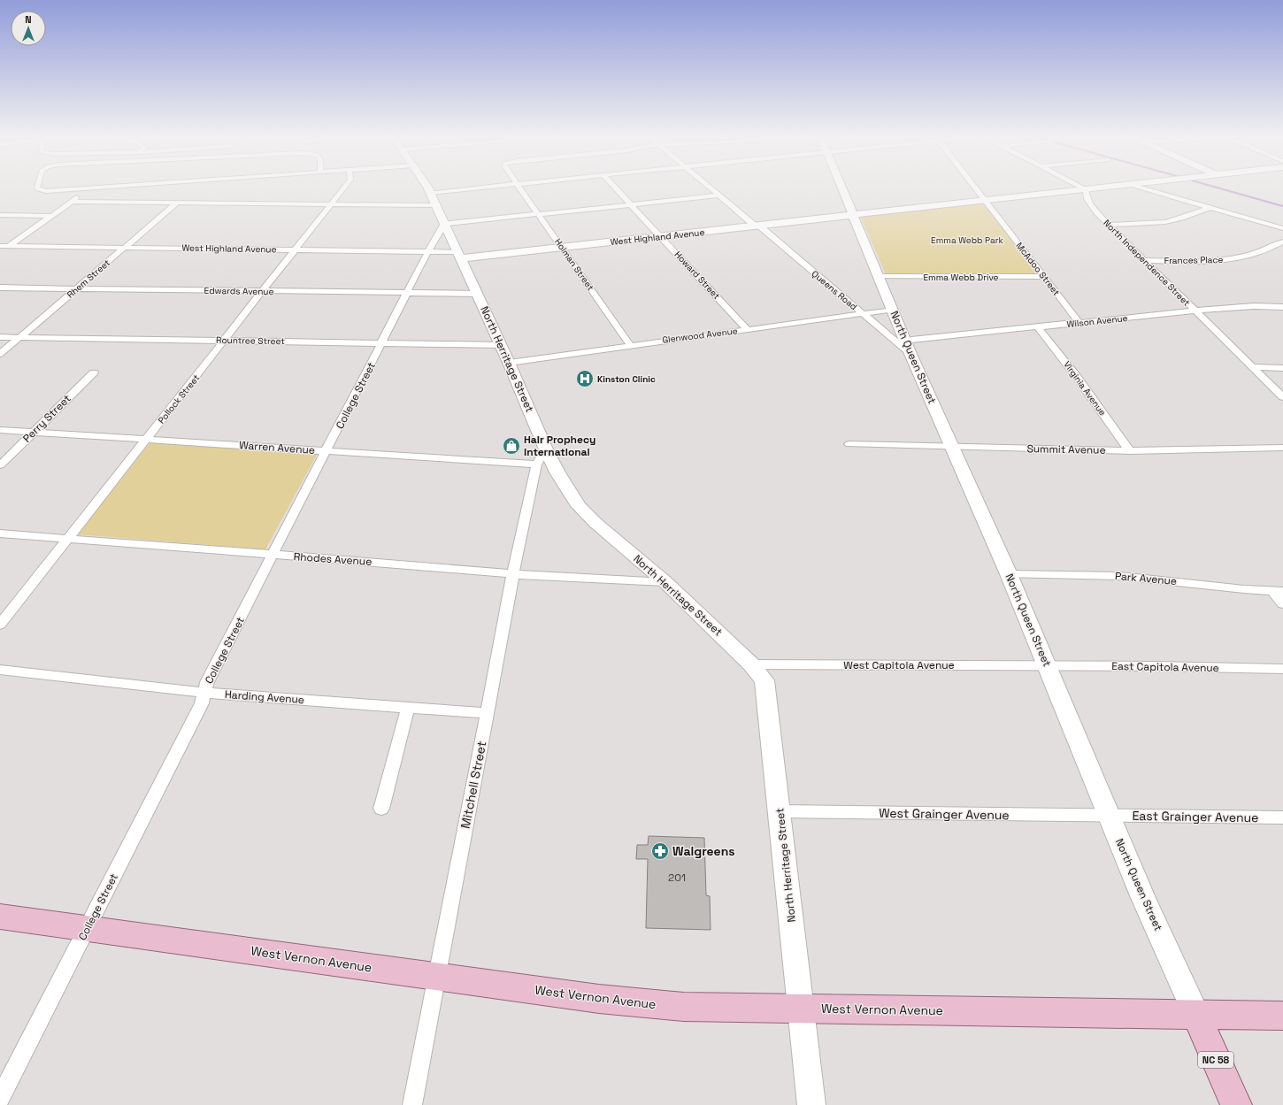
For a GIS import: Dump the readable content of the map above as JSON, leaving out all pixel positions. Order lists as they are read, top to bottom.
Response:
{
  "streets": {
    "main road": ["North Queen Street", "West Vernon Avenue", "NC 58"],
    "street": [
      "West Highland Avenue",
      "Frances Place",
      "North Independence Street",
      "Holman Street",
      "McAdoo Street",
      "Howard Street",
      "Emma Webb Drive",
      "Rhem Street",
      "Queens Road",
      "Edwards Avenue",
      "Wilson Avenue",
      "Glenwood Avenue",
      "Rountree Street",
      "North Herritage Street",
      "Virginia Avenue",
      "College Street",
      "Pollock Street",
      "Perry Street",
      "Warren Avenue",
      "Summit Avenue",
      "Rhodes Avenue",
      "Park Avenue",
      "West Capitola Avenue",
      "East Capitola Avenue",
      "Harding Avenue",
      "Mitchell Street",
      "West Grainger Avenue",
      "East Grainger Avenue"
    ]
  },
  "crossings": [
    ["West Highland Avenue", "North Independence Street"],
    ["West Highland Avenue", "Holman Street"],
    ["West Highland Avenue", "McAdoo Street"],
    ["West Highland Avenue", "Howard Street"],
    ["West Highland Avenue", "Rhem Street"],
    ["West Highland Avenue", "Queens Road"],
    ["West Highland Avenue", "North Queen Street"],
    ["West Highland Avenue", "North Herritage Street"],
    ["West Highland Avenue", "College Street"],
    ["West Highland Avenue", "Pollock Street"],
    ["Frances Place", "North Independence Street"],
    ["North Independence Street", "Wilson Avenue"],
    ["Holman Street", "Glenwood Avenue"],
    ["McAdoo Street", "Emma Webb Drive"],
    ["McAdoo Street", "Wilson Avenue"],
    ["Howard Street", "Glenwood Avenue"],
    ["Emma Webb Drive", "North Queen Street"],
    ["Rhem Street", "Edwards Avenue"],
    ["Rhem Street", "Rountree Street"],
    ["Queens Road", "Glenwood Avenue"],
    ["Queens Road", "North Queen Street"],
    ["Edwards Avenue", "North Herritage Street"],
    ["Edwards Avenue", "College Street"],
    ["Edwards Avenue", "Pollock Street"],
    ["Wilson Avenue", "Virginia Avenue"],
    ["Glenwood Avenue", "North Queen Street"],
    ["Glenwood Avenue", "North Herritage Street"],
    ["Rountree Street", "North Herritage Street"],
    ["Rountree Street", "College Street"],
    ["Rountree Street", "Pollock Street"],
    ["North Queen Street", "Summit Avenue"],
    ["North Queen Street", "Park Avenue"],
    ["North Queen Street", "West Capitola Avenue"],
    ["North Queen Street", "East Capitola Avenue"],
    ["North Queen Street", "West Grainger Avenue"],
    ["North Queen Street", "East Grainger Avenue"],
    ["North Queen Street", "West Vernon Avenue"],
    ["North Herritage Street", "College Street"],
    ["North Herritage Street", "Rhodes Avenue"],
    ["North Herritage Street", "West Capitola Avenue"],
    ["North Herritage Street", "West Grainger Avenue"],
    ["North Herritage Street", "West Vernon Avenue"],
    ["Virginia Avenue", "Summit Avenue"],
    ["College Street", "Warren Avenue"],
    ["College Street", "Rhodes Avenue"],
    ["College Street", "Harding Avenue"],
    ["College Street", "West Vernon Avenue"],
    ["Pollock Street", "Warren Avenue"],
    ["Pollock Street", "Rhodes Avenue"],
    ["Perry Street", "Warren Avenue"],
    ["Warren Avenue", "Mitchell Street"],
    ["Rhodes Avenue", "Mitchell Street"],
    ["West Capitola Avenue", "East Capitola Avenue"],
    ["Harding Avenue", "Mitchell Street"],
    ["Mitchell Street", "West Vernon Avenue"],
    ["West Grainger Avenue", "East Grainger Avenue"]
  ],
  "parks": ["Emma Webb Park"],
  "places": {
    "hospital": ["Kinston Clinic"],
    "shop": ["Hair Prophecy International"],
    "pharmacy": ["Walgreens"]
  },
  "house_numbers": ["201"],
  "north": "top"
}
